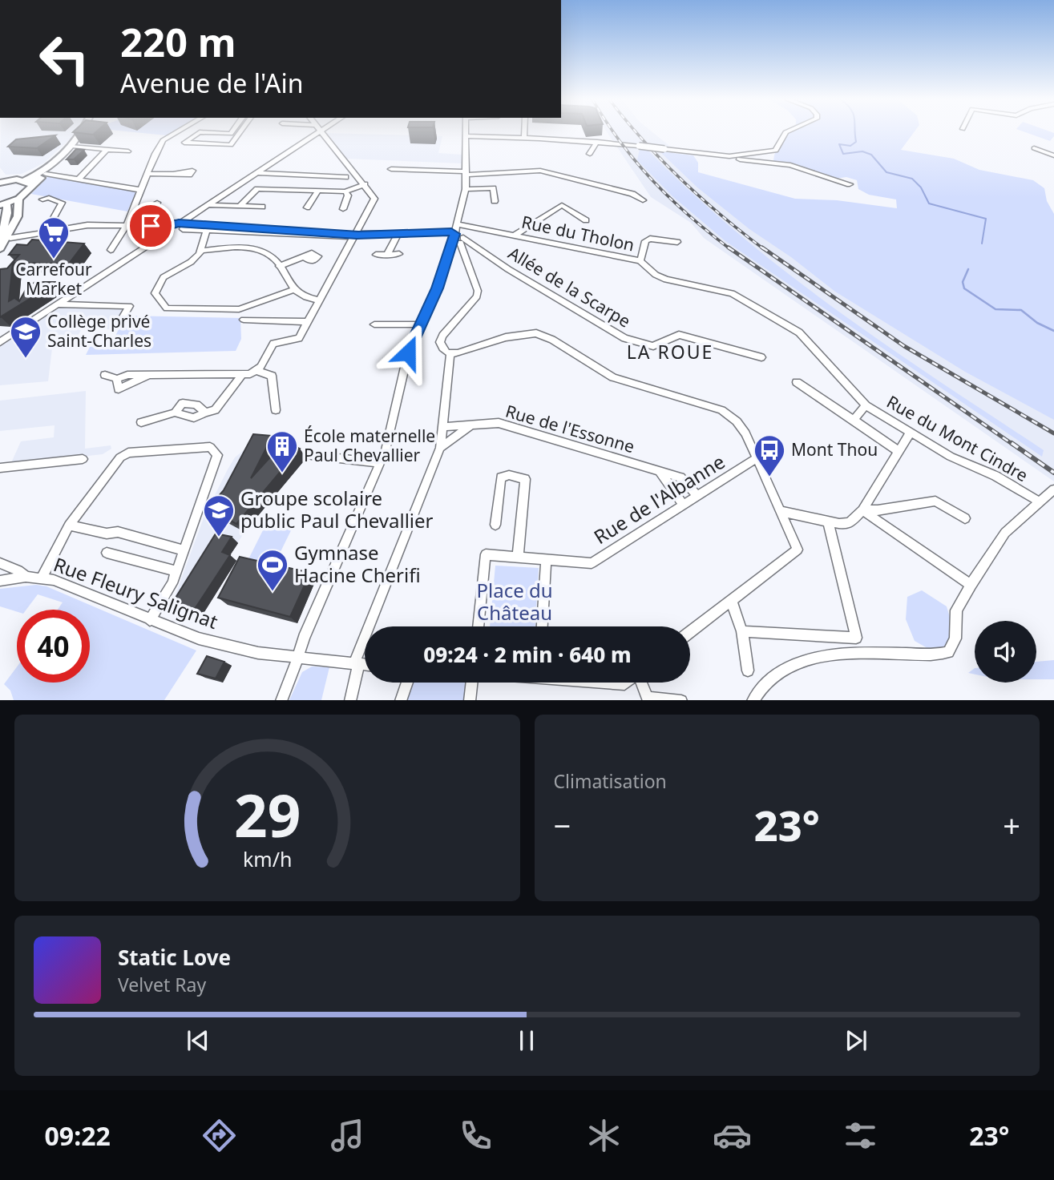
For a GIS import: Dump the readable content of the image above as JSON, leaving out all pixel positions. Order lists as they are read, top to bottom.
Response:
{
  "streets": {
    "street": [
      "Rue du Tholon",
      "Allée de la Scarpe",
      "Rue de l'Essonne",
      "Rue du Mont Cindre",
      "Rue de l'Albanne",
      "Rue Fleury Salignat"
    ]
  },
  "crossings": [
    ["Rue du Tholon", "Rue du Mont Cindre"],
    ["Rue de l'Essonne", "Rue de l'Albanne"]
  ],
  "districts": ["LA ROUE"],
  "parks": ["Place du Château"],
  "places": {
    "supermarket": ["Carrefour Market"],
    "school or university": ["Collège privé Saint-Charles", "Groupe scolaire public Paul Chevallier"],
    "building": ["École maternelle Paul Chevallier"],
    "bus stop": ["Mont Thou"],
    "sports": ["Gymnase Hacine Cherifi"]
  },
  "page": {
    "turn": ["220 m", "Avenue de l'Ain"],
    "limit": "40",
    "trip": "09:24 · 2 min · 640 m",
    "tile": "Climatisation",
    "heat": ["−", "23°", "+"],
    "song": ["Static Love", "Velvet Ray"],
    "tabs": ["09:22", "23°"],
    "gauge": ["29", "km/h"]
  }
}
